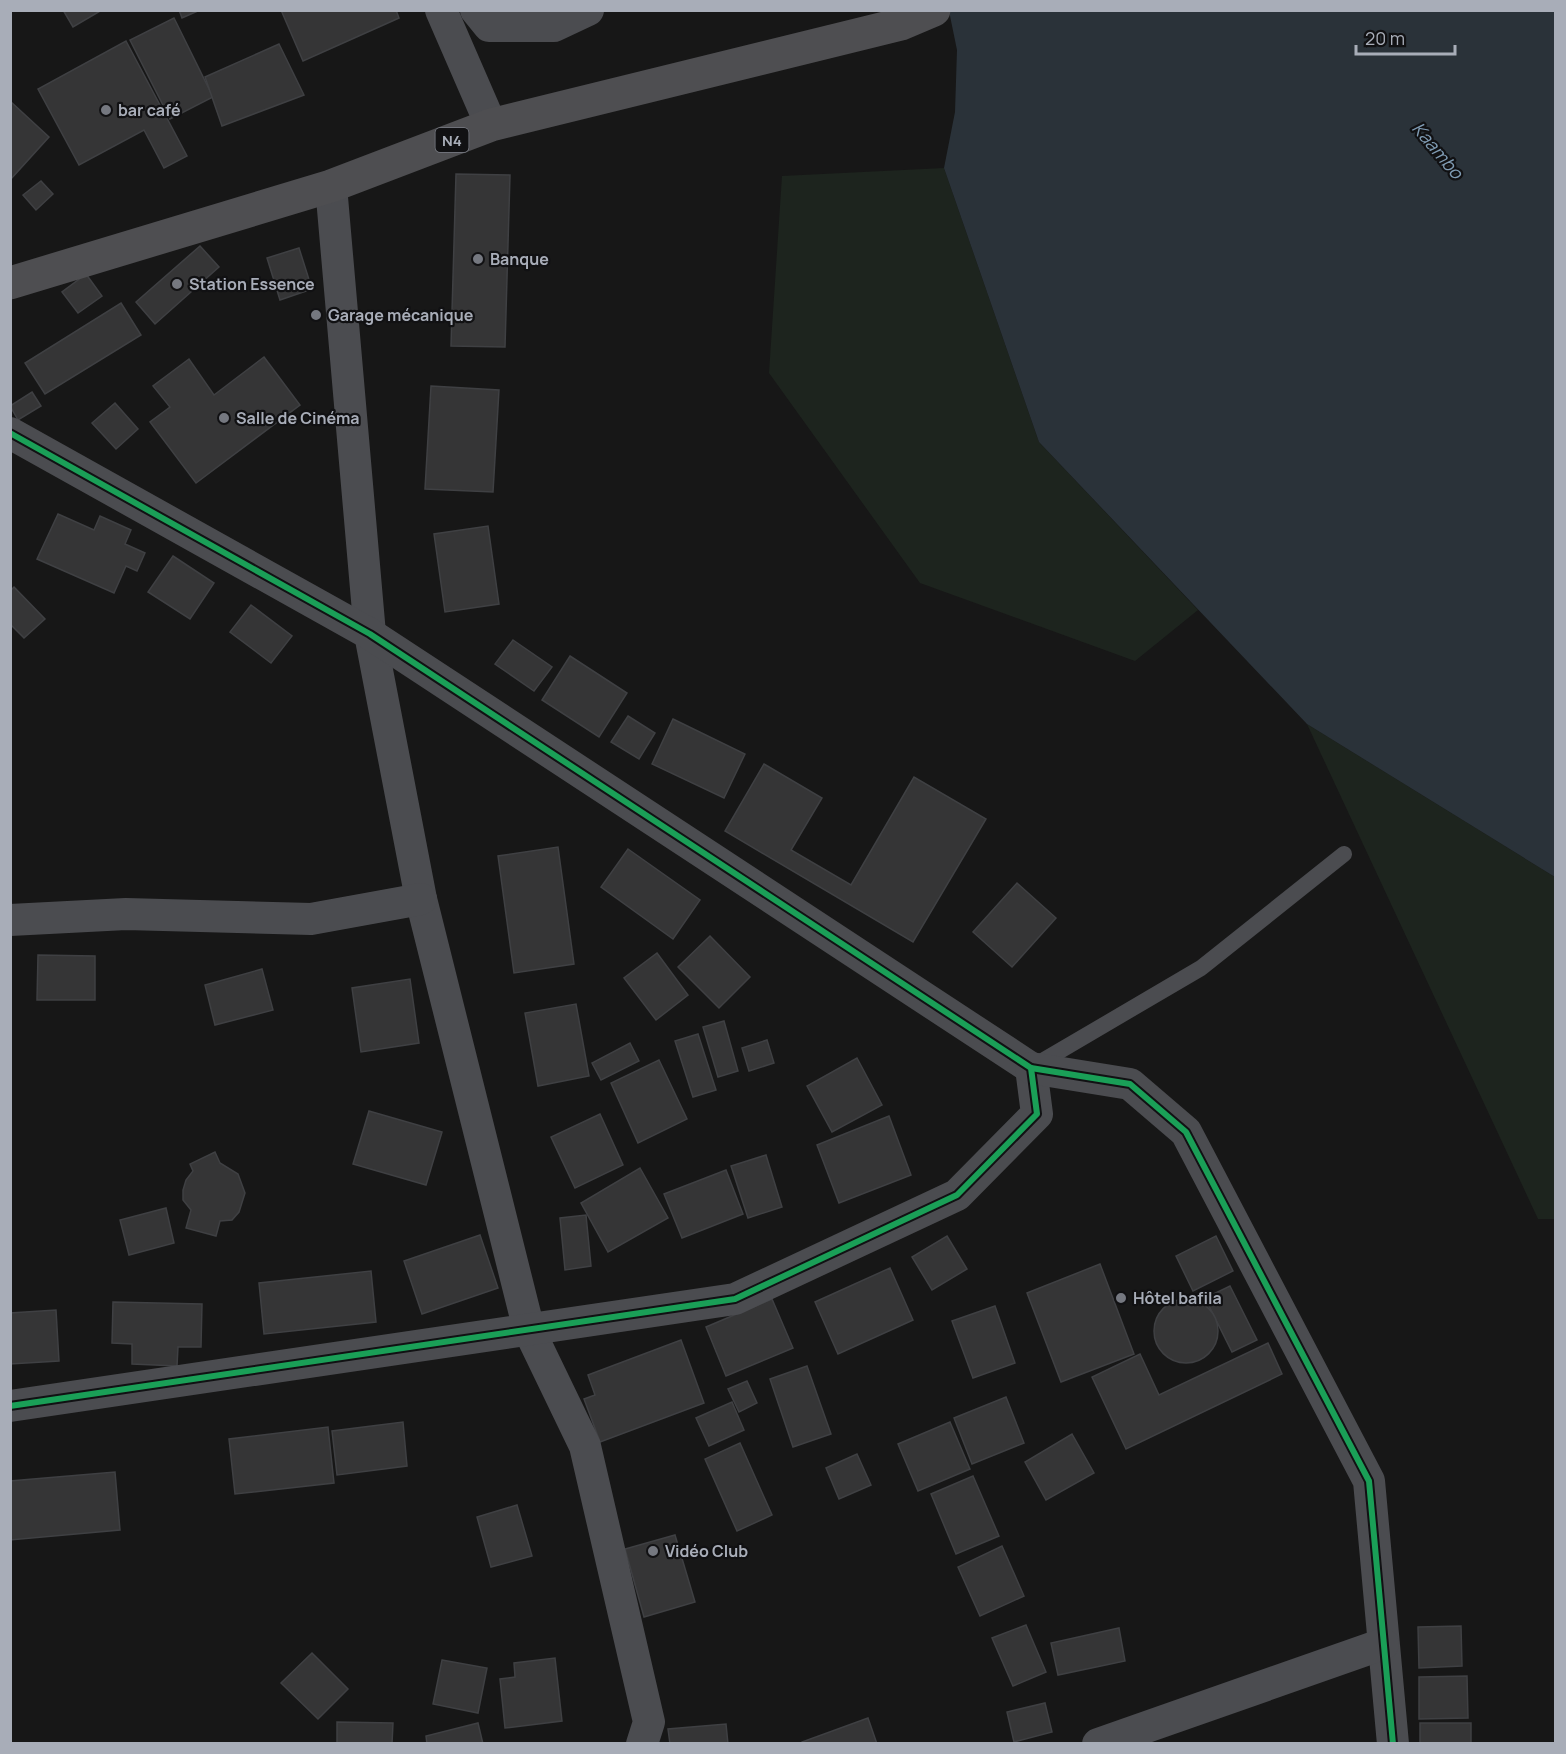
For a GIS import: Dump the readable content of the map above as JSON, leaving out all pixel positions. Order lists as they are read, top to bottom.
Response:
{
  "streets": {
    "highway": ["N4"]
  },
  "water": ["Kaambo"],
  "places": [
    "bar café",
    "Banque",
    "Station Essence",
    "Garage mécanique",
    "Salle de Cinéma",
    "Hôtel bafila",
    "Vidéo Club"
  ],
  "scale_bar": "20 m"
}
